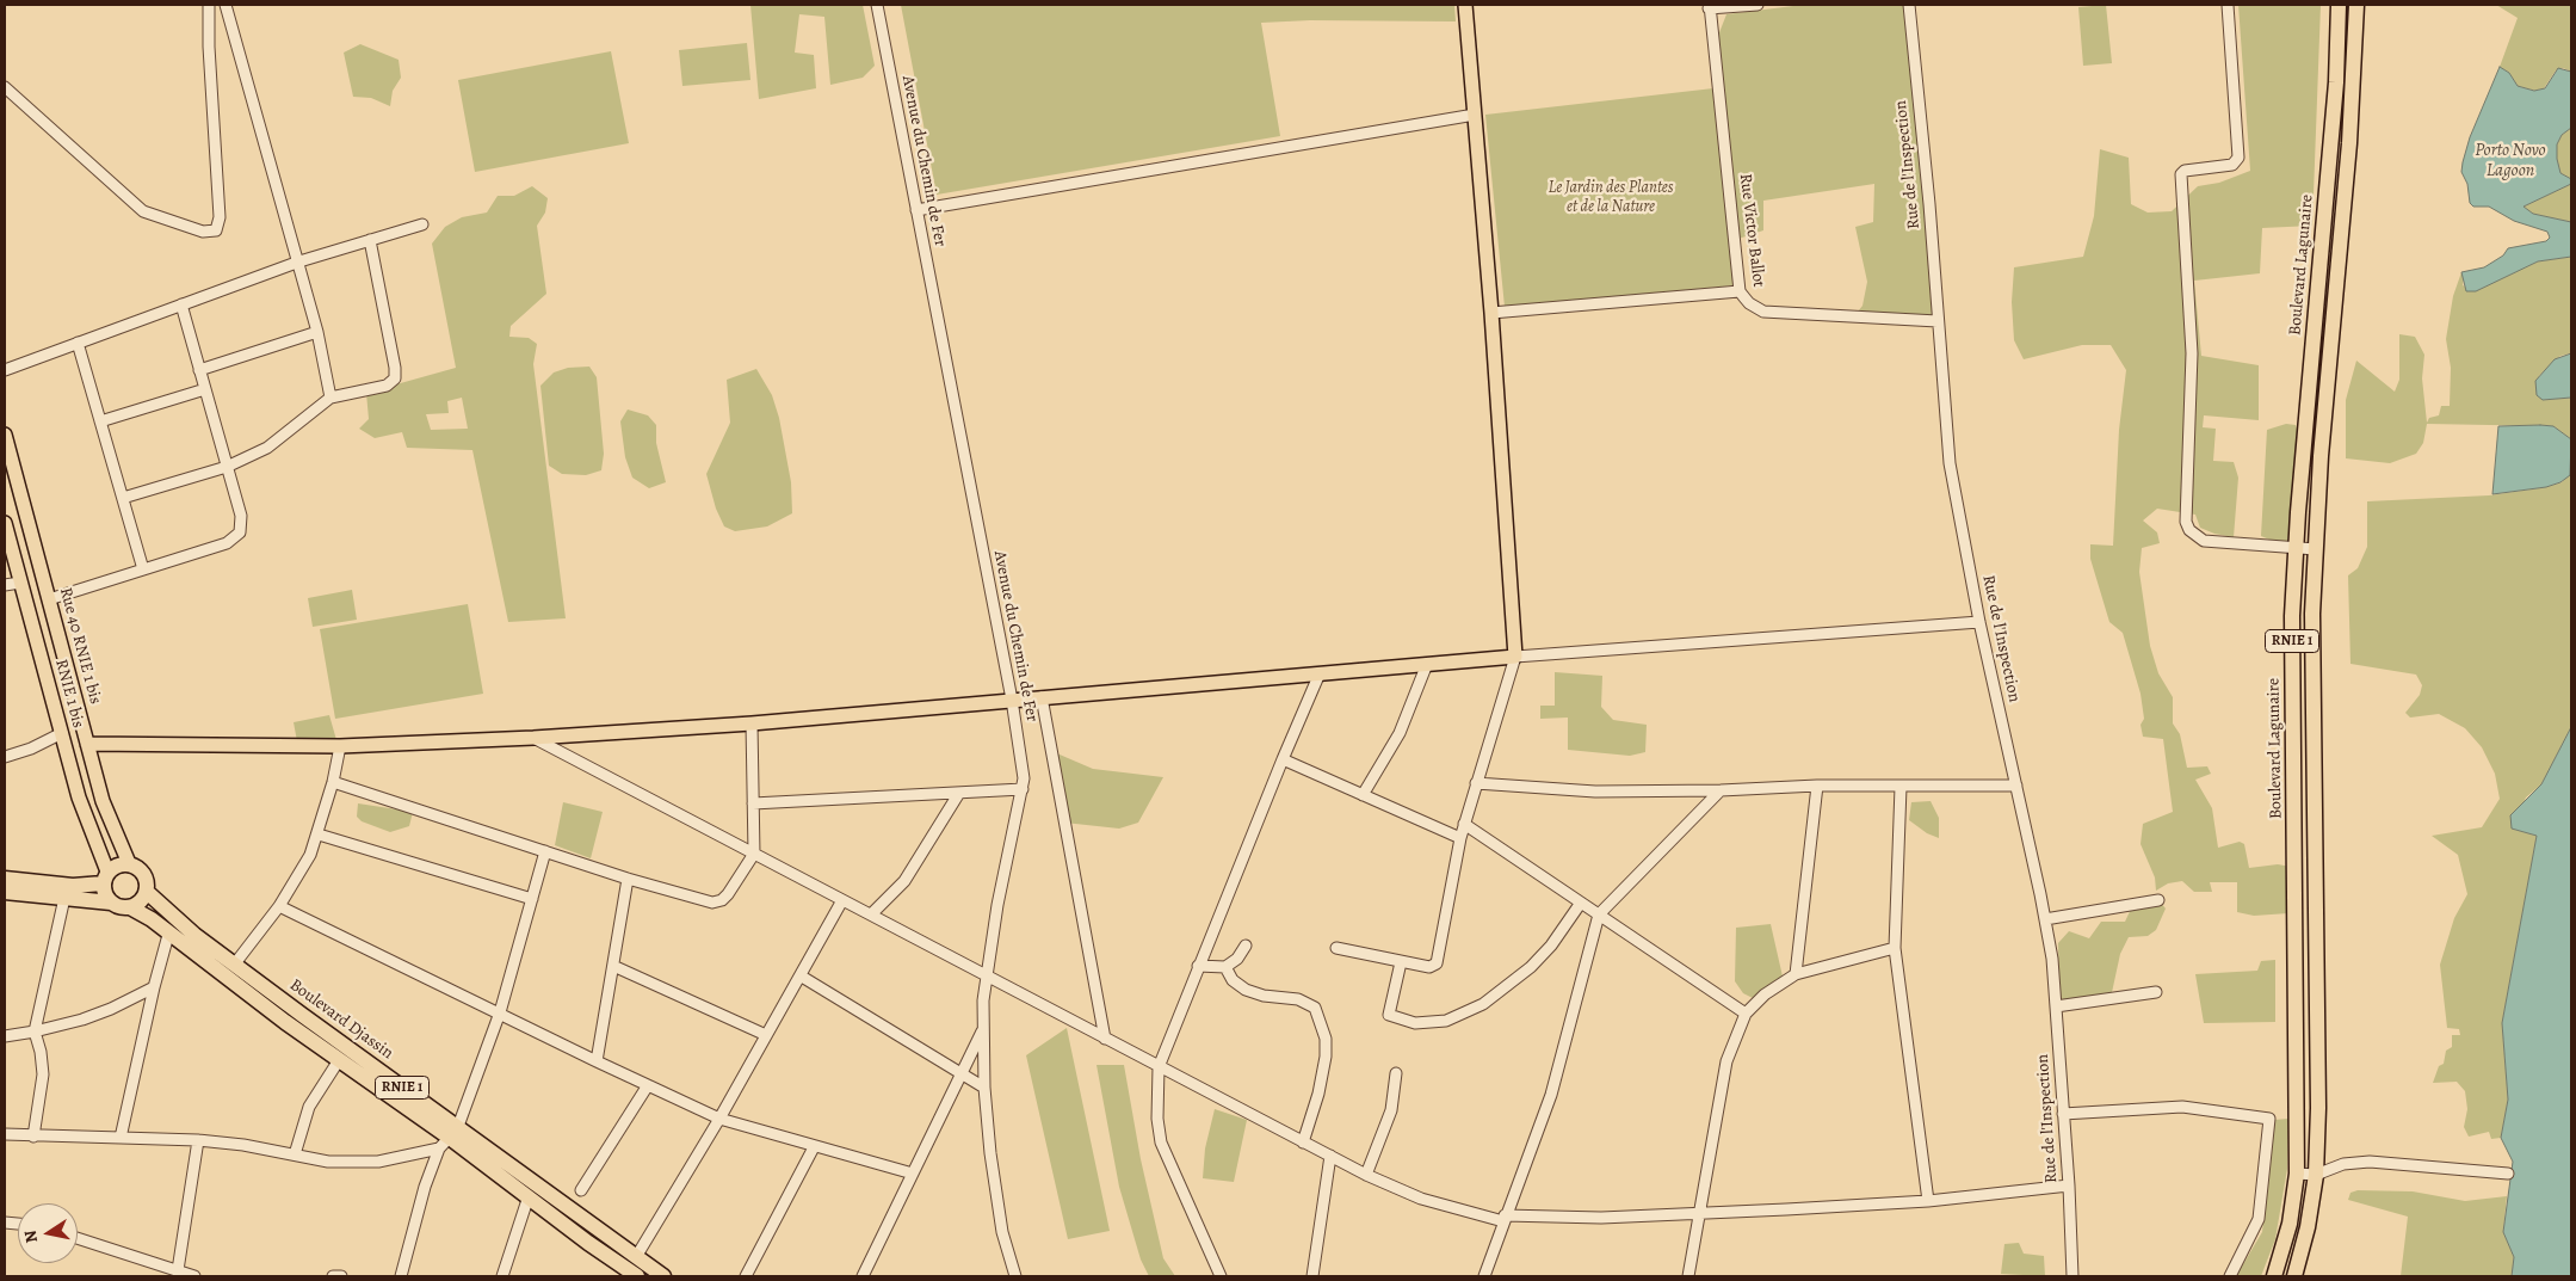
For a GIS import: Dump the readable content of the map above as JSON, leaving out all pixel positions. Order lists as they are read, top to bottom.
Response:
{
  "streets": {
    "highway": ["Boulevard Lagunaire", "RNIE 1", "Boulevard Djassin"],
    "main road": ["Rue 40 RNIE 1 bis", "RNIE 1 bis"],
    "street": ["Avenue du Chemin de Fer", "Rue de l'Inspection", "Rue Victor Ballot"]
  },
  "crossings": [
    ["Rue de l'Inspection", "Rue Victor Ballot"],
    ["RNIE 1", "Rue 40 RNIE 1 bis"],
    ["RNIE 1", "RNIE 1 bis"],
    ["RNIE 1", "Boulevard Djassin"],
    ["Rue 40 RNIE 1 bis", "RNIE 1 bis"],
    ["Rue 40 RNIE 1 bis", "Boulevard Djassin"],
    ["RNIE 1 bis", "Boulevard Djassin"]
  ],
  "water": ["Porto Novo Lagoon"],
  "parks": ["Le Jardin des Plantes et de la Nature"],
  "north": "left"
}
